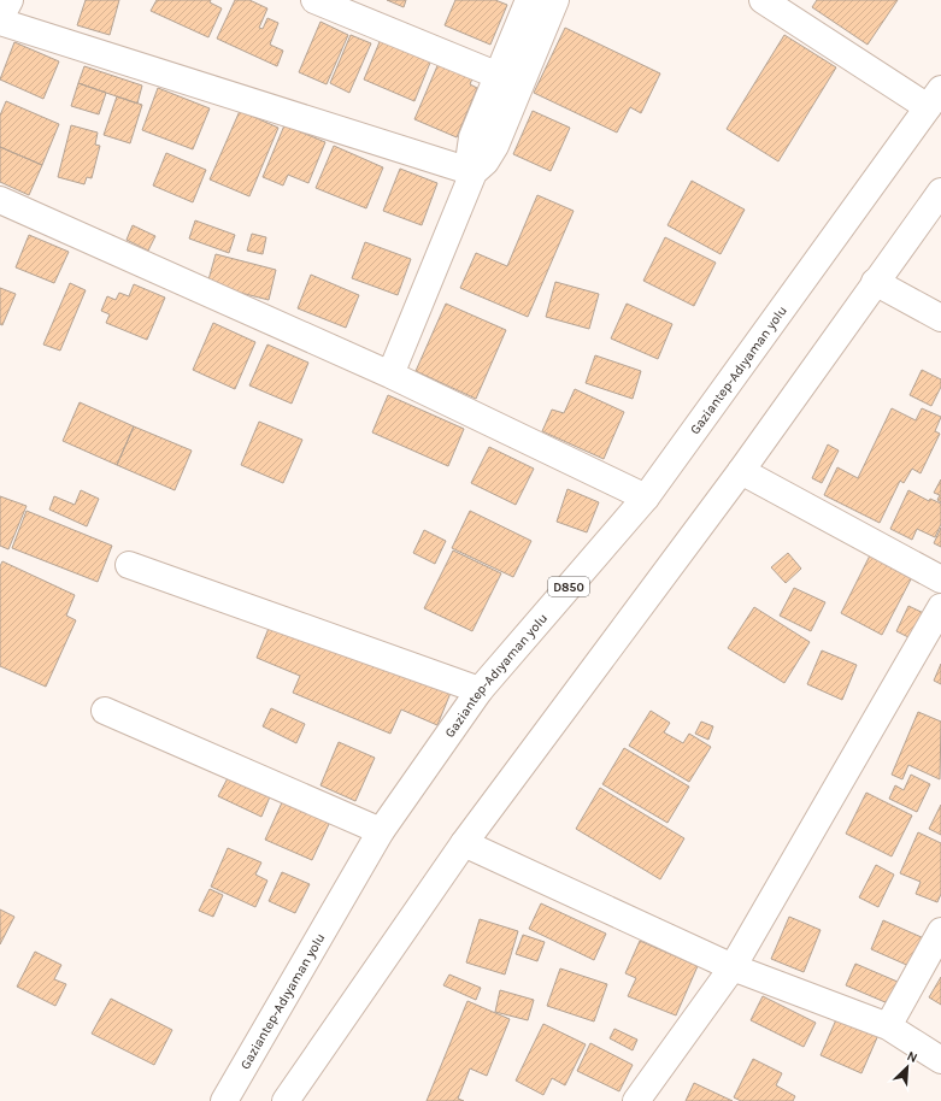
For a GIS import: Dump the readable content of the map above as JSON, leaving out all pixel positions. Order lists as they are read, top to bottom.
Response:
{
  "streets": {
    "main road": ["Gaziantep-Adıyaman yolu", "D850"]
  },
  "north": "top right"
}
